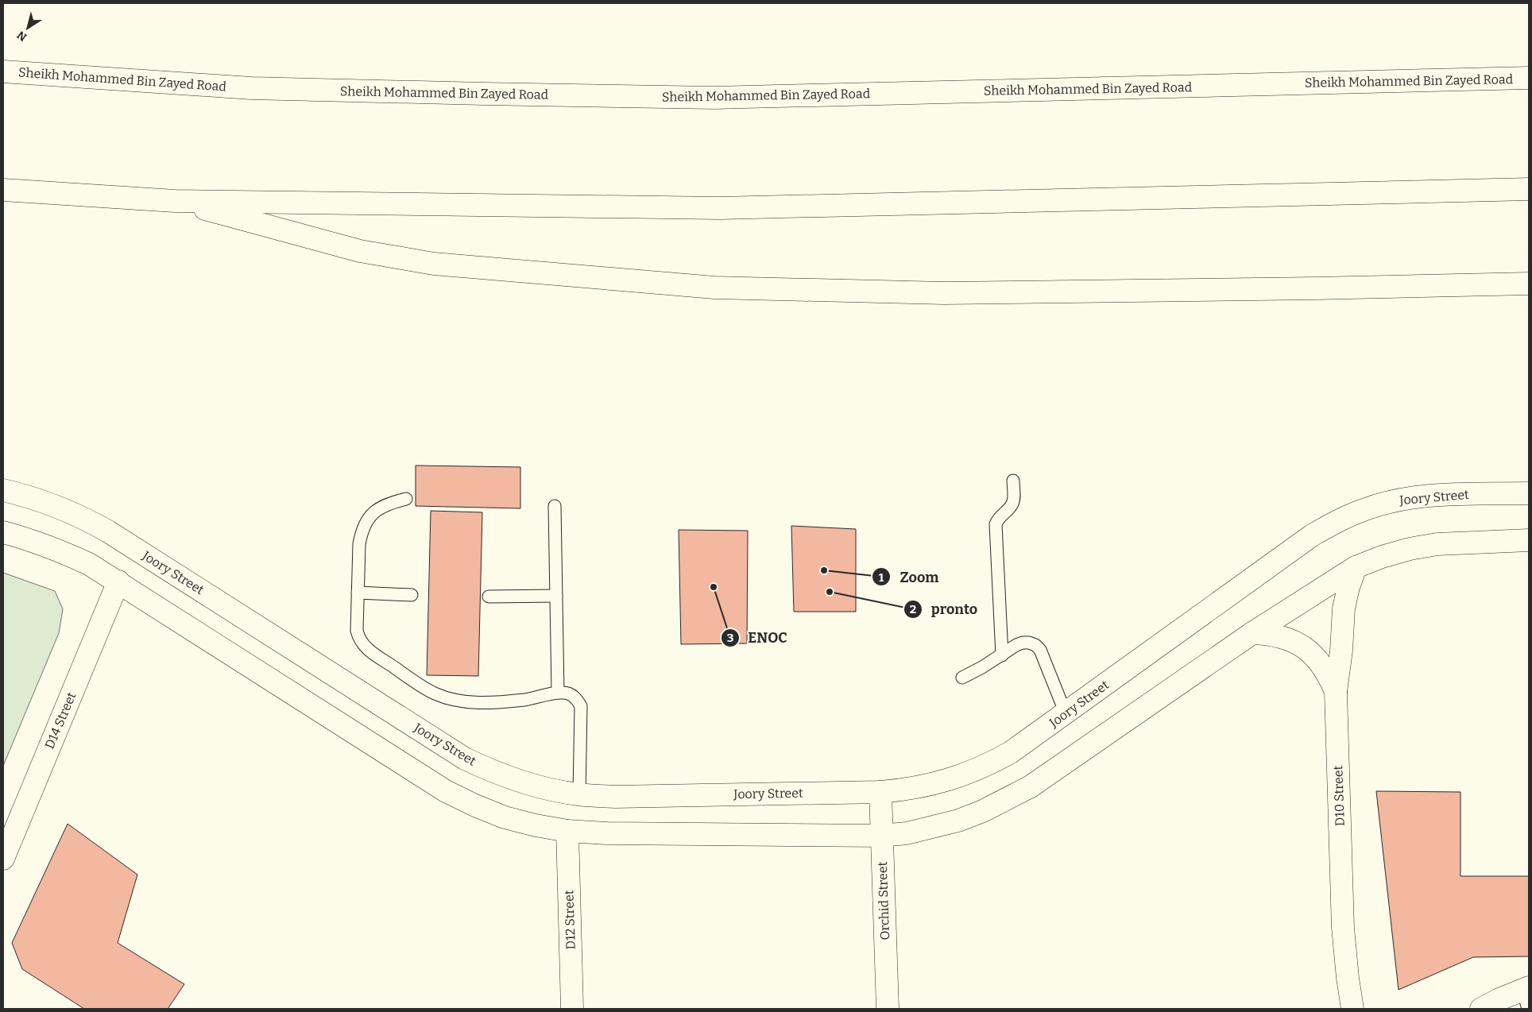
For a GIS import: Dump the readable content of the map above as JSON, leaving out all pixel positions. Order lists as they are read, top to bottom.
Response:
{
  "streets": {
    "main road": [
      "Sheikh Mohammed Bin Zayed Road",
      "Joory Street",
      "D14 Street",
      "D10 Street",
      "Orchid Street",
      "D12 Street"
    ]
  },
  "crossings": [
    ["Joory Street", "Orchid Street"]
  ],
  "places": ["Zoom", "ENOC", "pronto"],
  "north": "bottom left"
}
